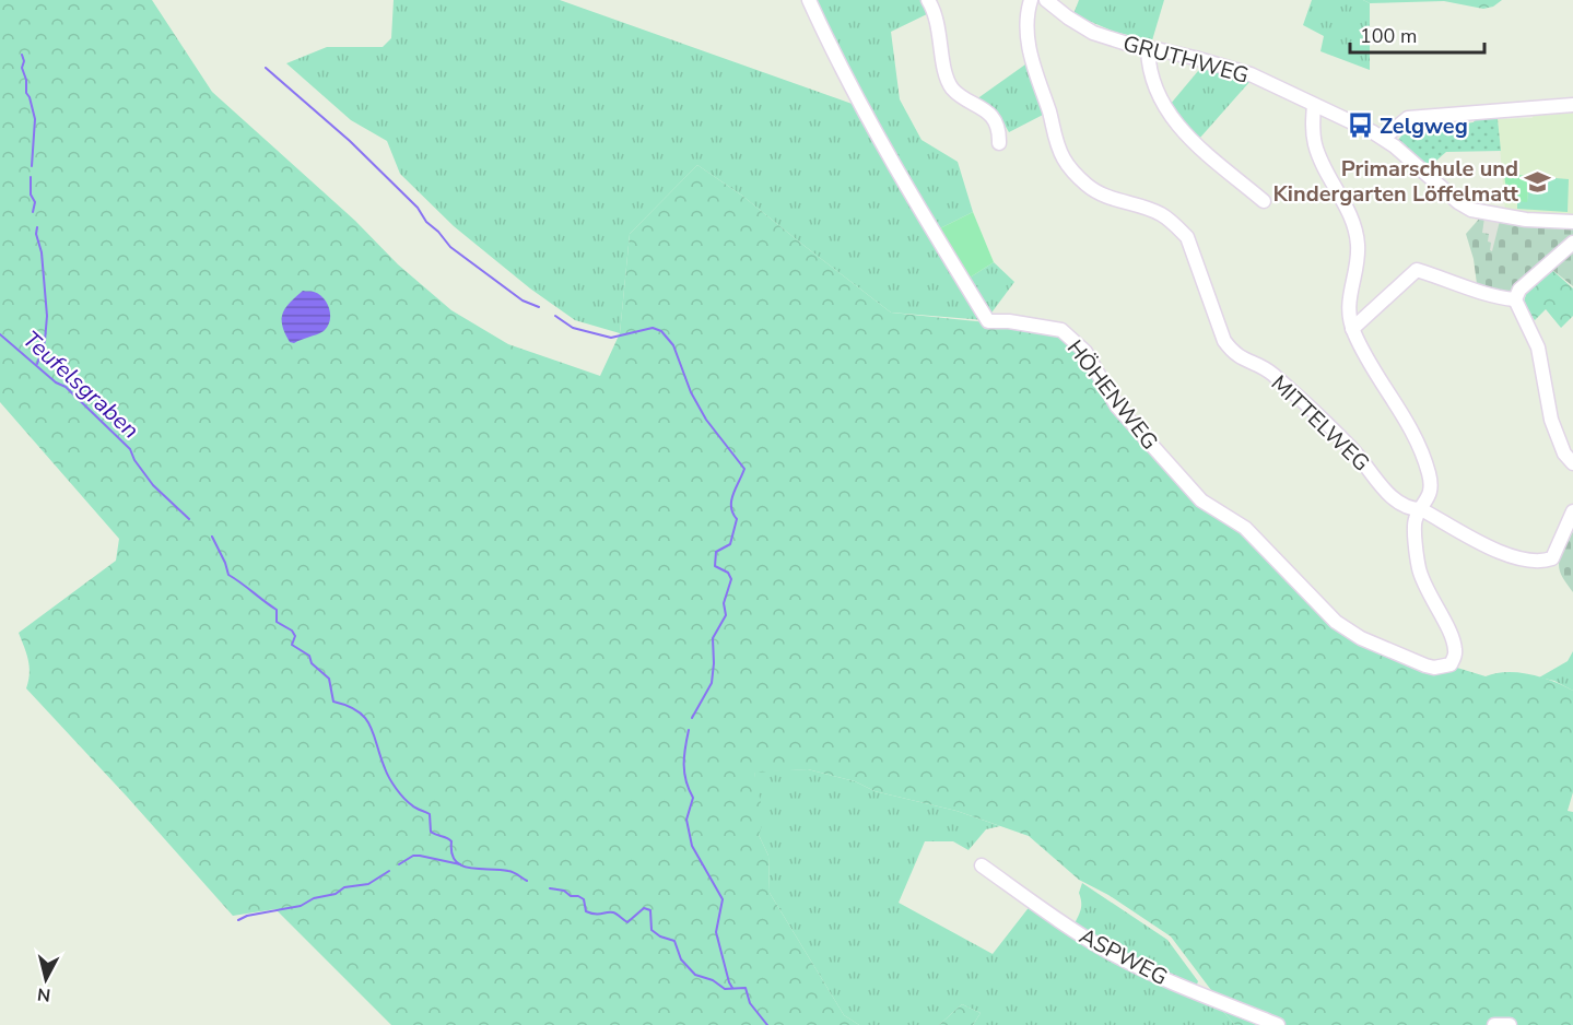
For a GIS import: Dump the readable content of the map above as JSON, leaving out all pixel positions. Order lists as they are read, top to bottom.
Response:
{
  "streets": {
    "street": [
      "GRUTHWEG",
      "HÖHENWEG",
      "MITTELWEG",
      "ASPWEG"
    ]
  },
  "crossings": [
    ["HÖHENWEG", "MITTELWEG"]
  ],
  "water": ["Teufelsgraben"],
  "places": {
    "bus stop": ["Zelgweg"],
    "school or university": ["Primarschule und Kindergarten Löffelmatt"]
  },
  "scale_bar": "100 m",
  "north": "bottom"
}
